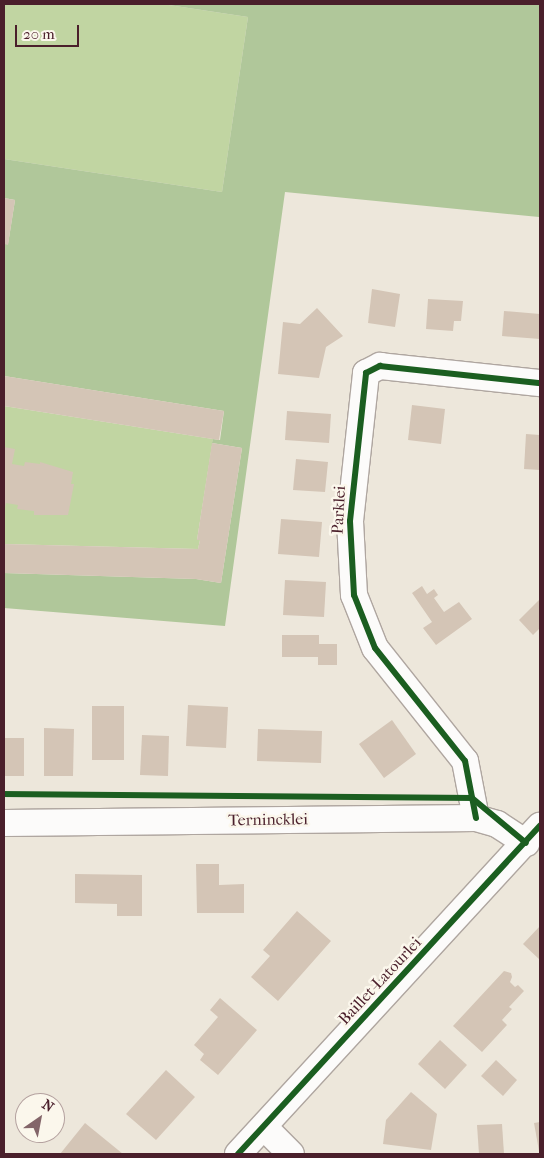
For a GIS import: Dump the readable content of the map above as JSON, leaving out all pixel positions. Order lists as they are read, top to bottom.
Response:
{
  "streets": {
    "street": ["Parklei", "Ternincklei", "Baillet-Latourlei"]
  },
  "crossings": [
    ["Parklei", "Ternincklei"],
    ["Ternincklei", "Baillet-Latourlei"]
  ],
  "scale_bar": "20 m",
  "north": "top right"
}
